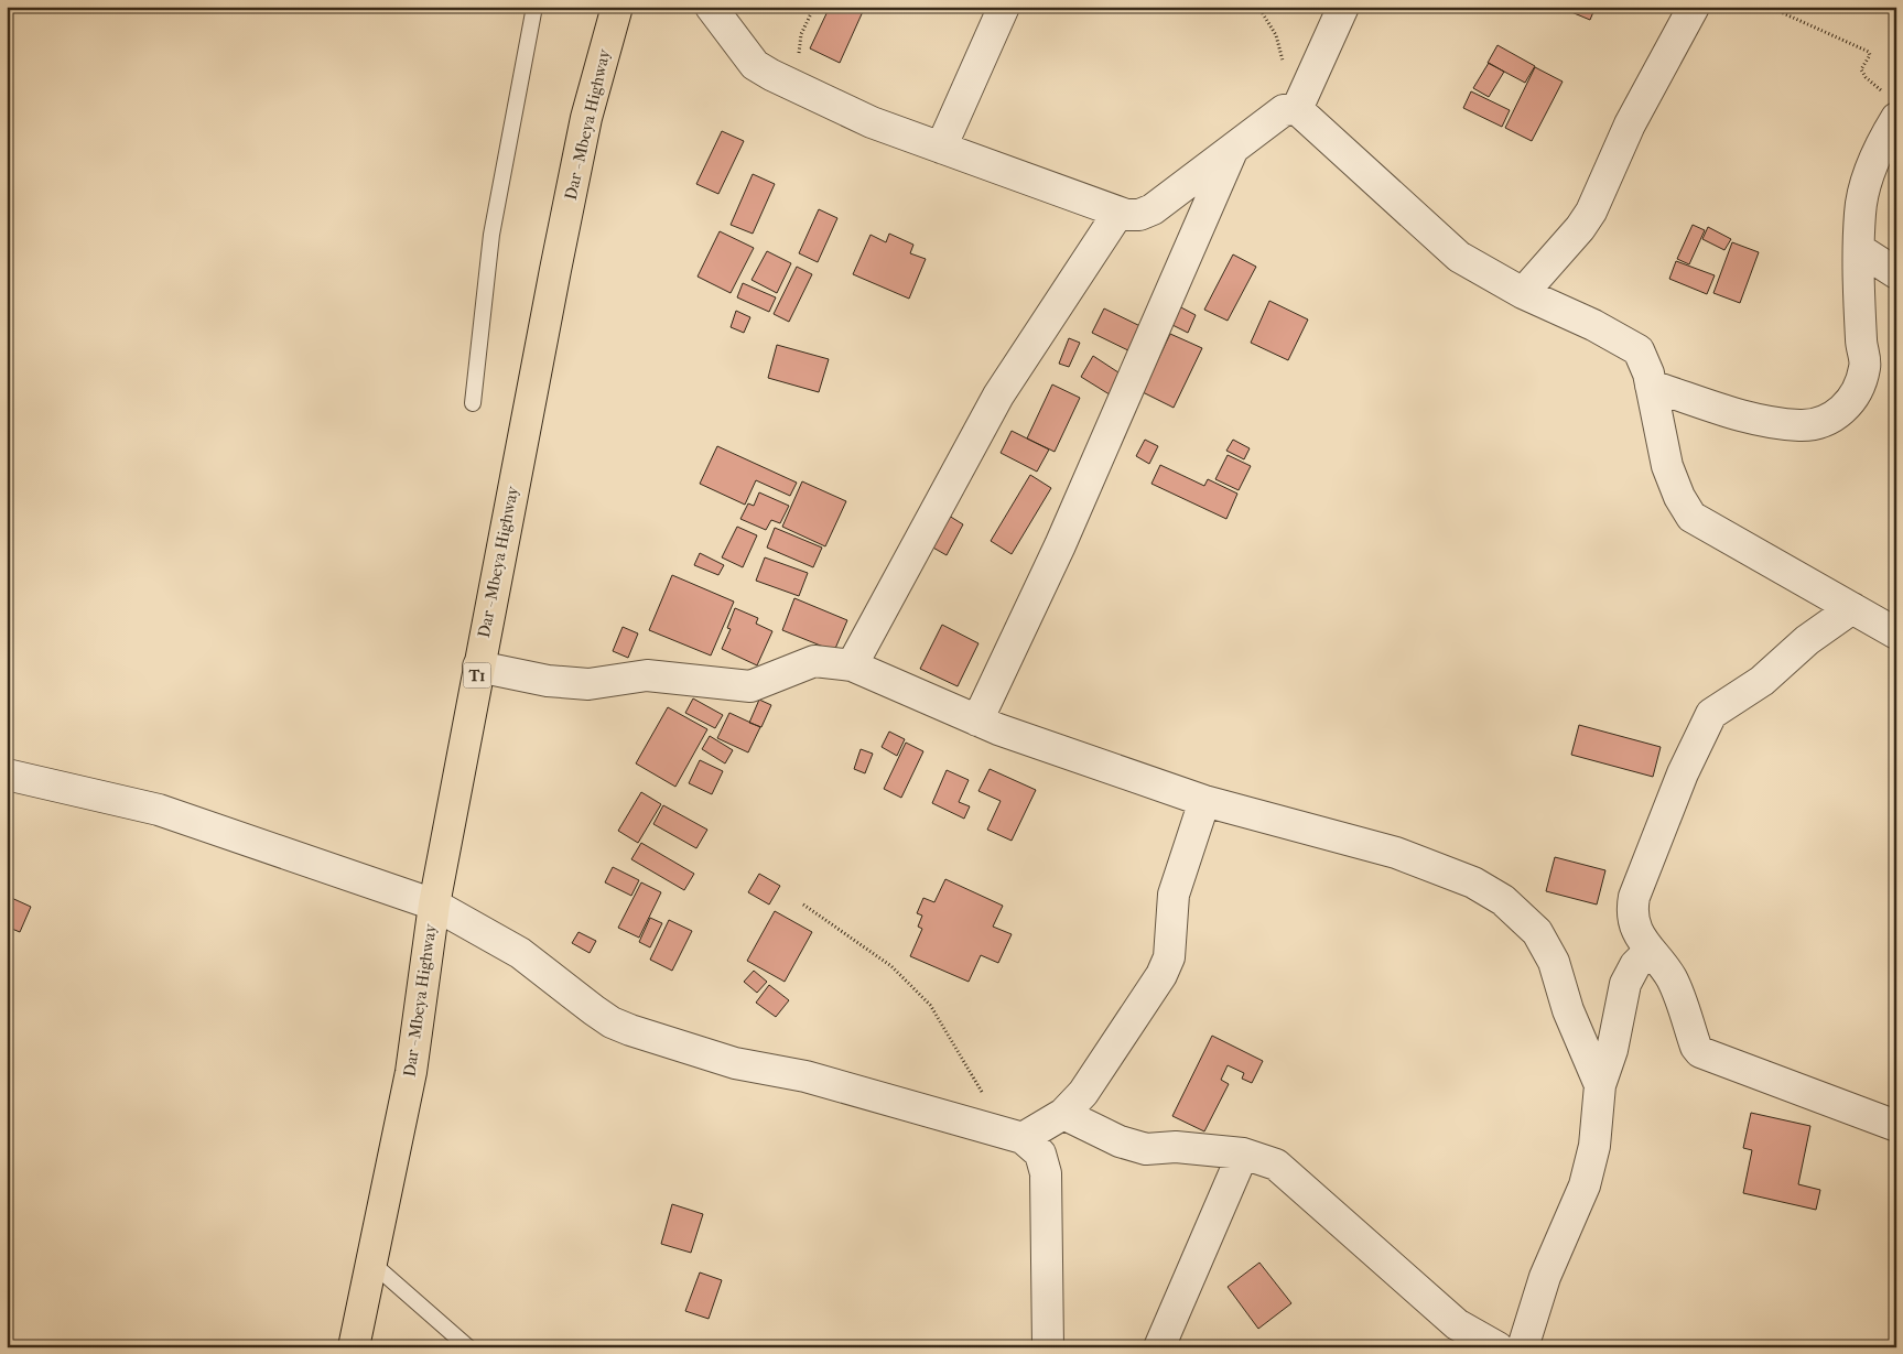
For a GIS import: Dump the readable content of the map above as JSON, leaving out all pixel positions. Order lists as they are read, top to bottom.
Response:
{
  "streets": {
    "highway": ["Dar - Mbeya Highway", "T1"]
  }
}
